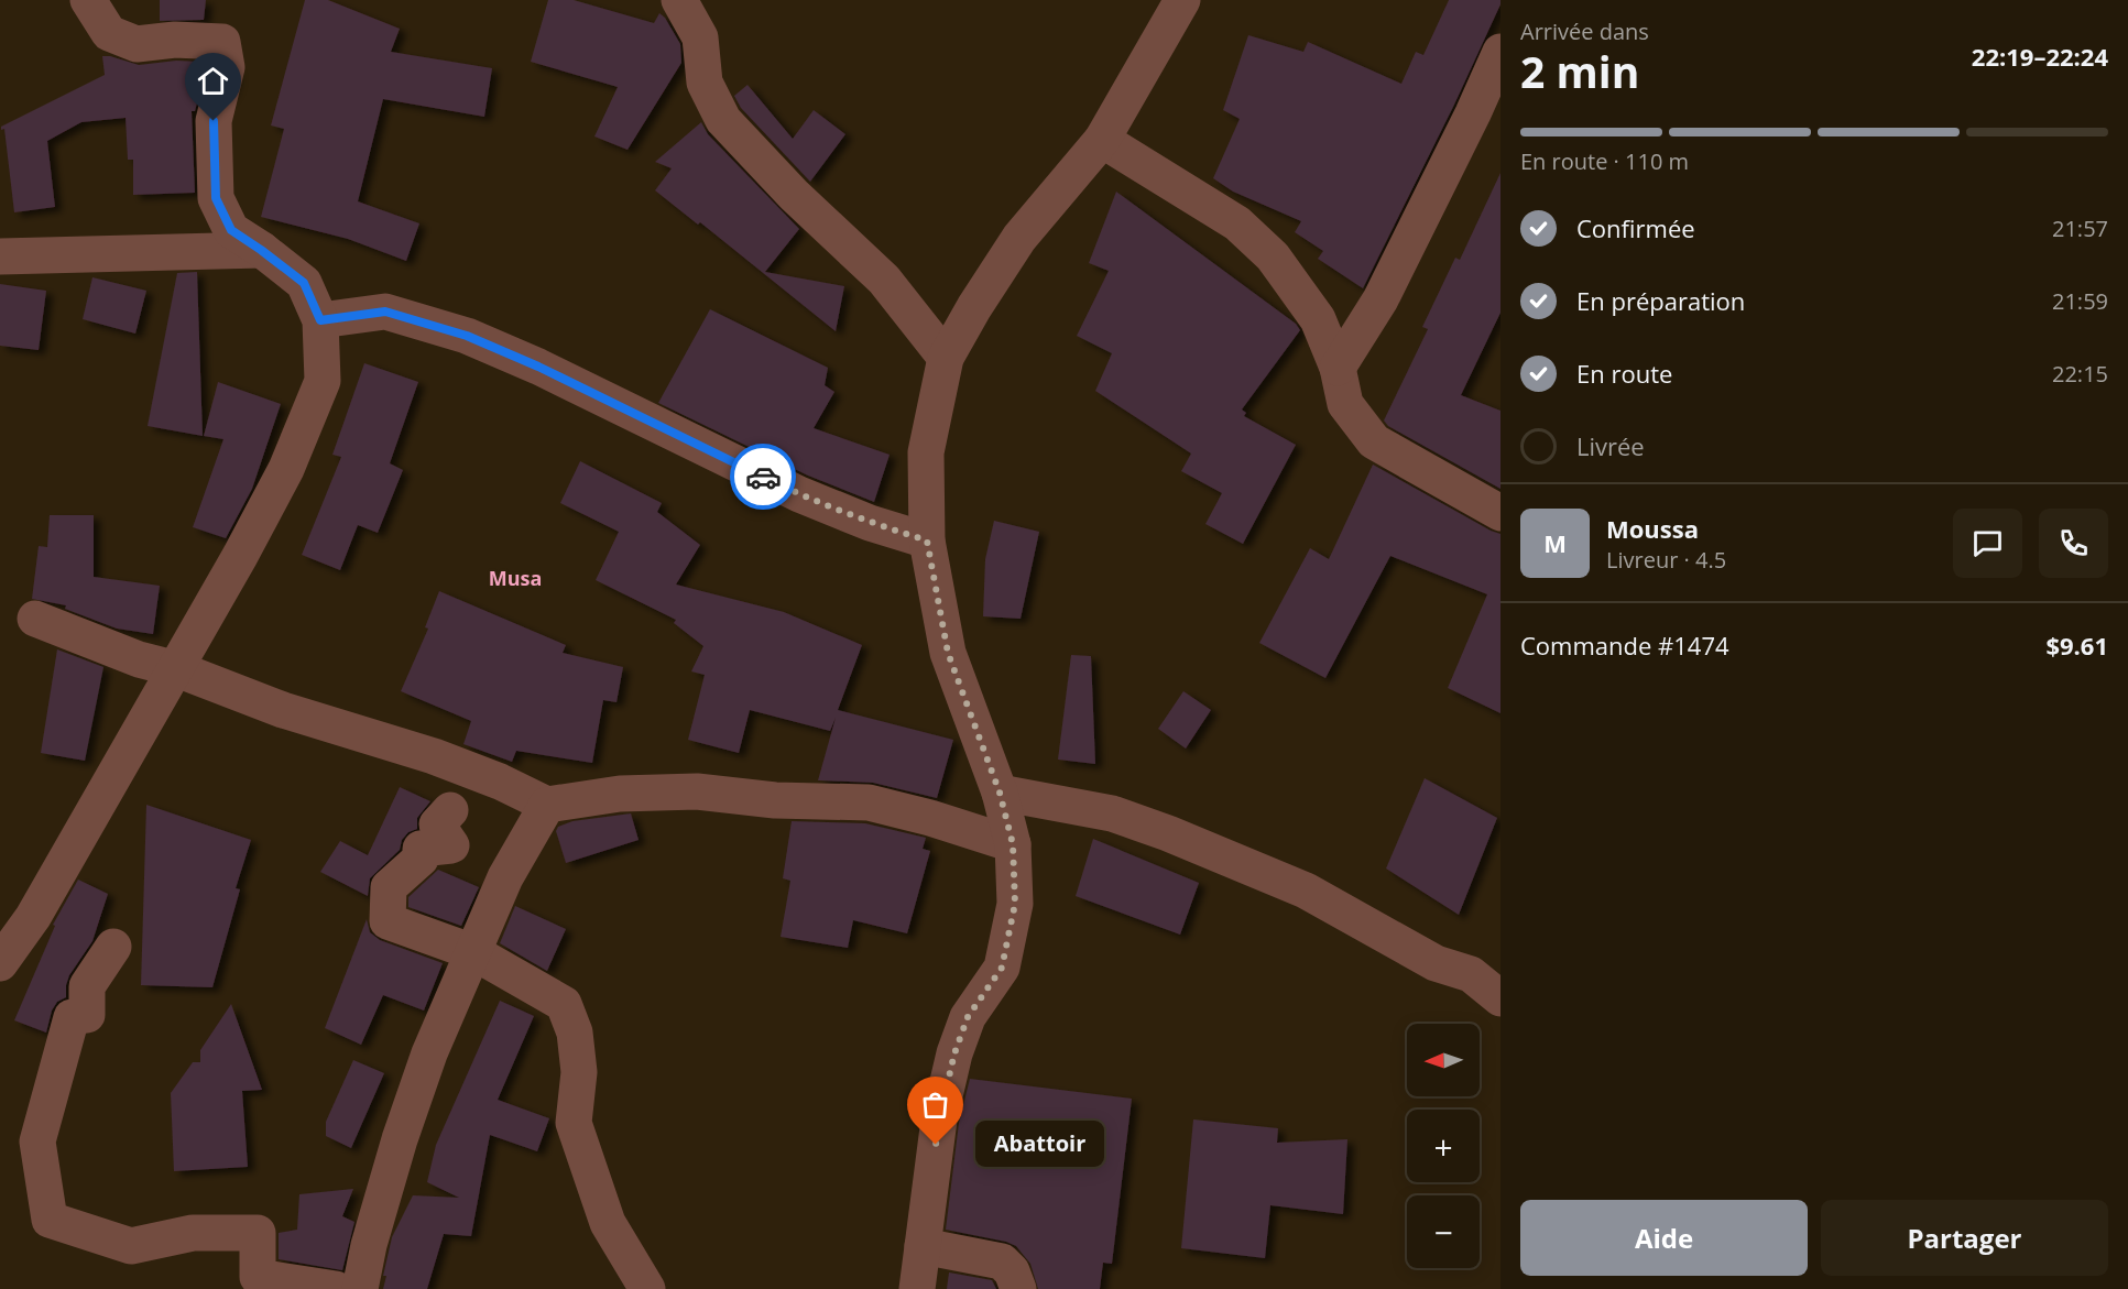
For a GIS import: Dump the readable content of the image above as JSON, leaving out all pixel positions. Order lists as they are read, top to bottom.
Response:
{
  "districts": ["Musa"],
  "places": ["Abattoir"],
  "north": "left",
  "page": {
    "heading": ["2 min", "Arrivée dans", "22:19–22:24"],
    "panel": [
      "Moussa",
      "Livreur · 4.5",
      "Commande #1474",
      "$9.61"
    ],
    "bar": "En route · 110 m",
    "list": [
      ["Confirmée", "21:57"],
      ["En préparation", "21:59"],
      ["En route", "22:15"],
      "Livrée"
    ],
    "round": "M",
    "map_buttons": ["+", "−"],
    "bubble": "Abattoir",
    "buttons": ["Aide", "Partager"]
  }
}
